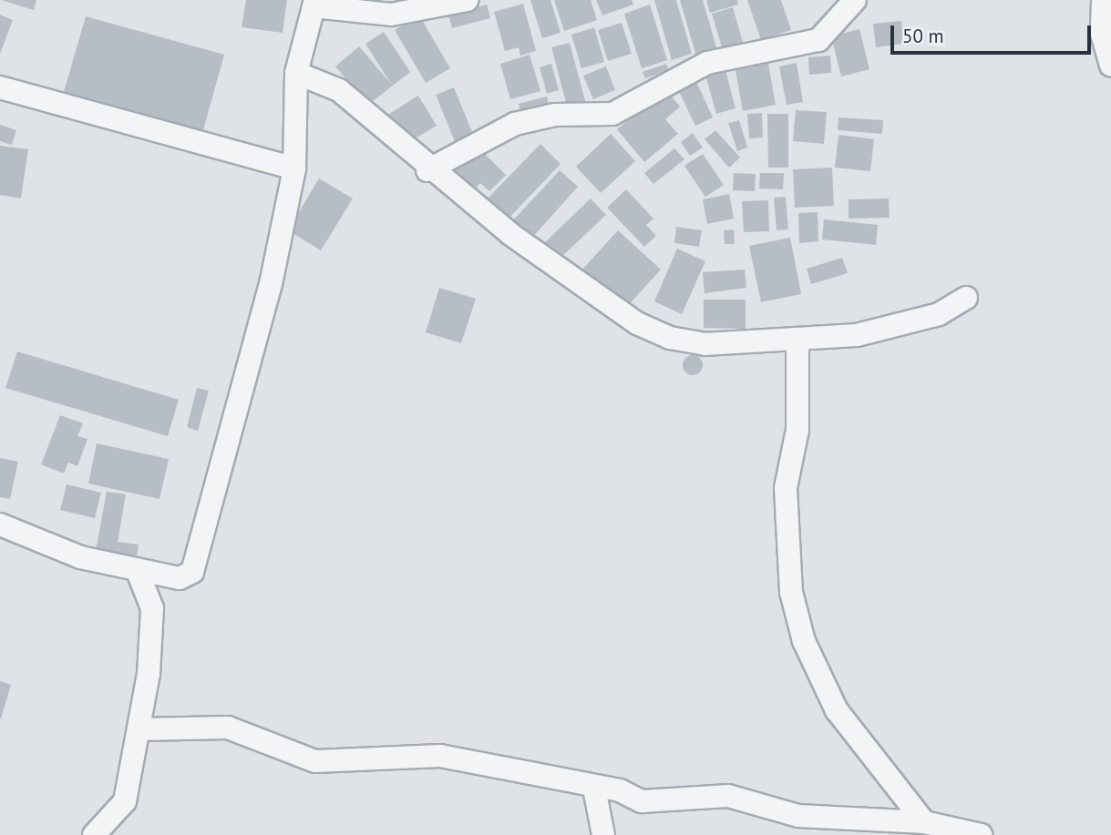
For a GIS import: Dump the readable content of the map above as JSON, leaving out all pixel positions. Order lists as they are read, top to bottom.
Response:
{
  "scale_bar": "50 m"
}
